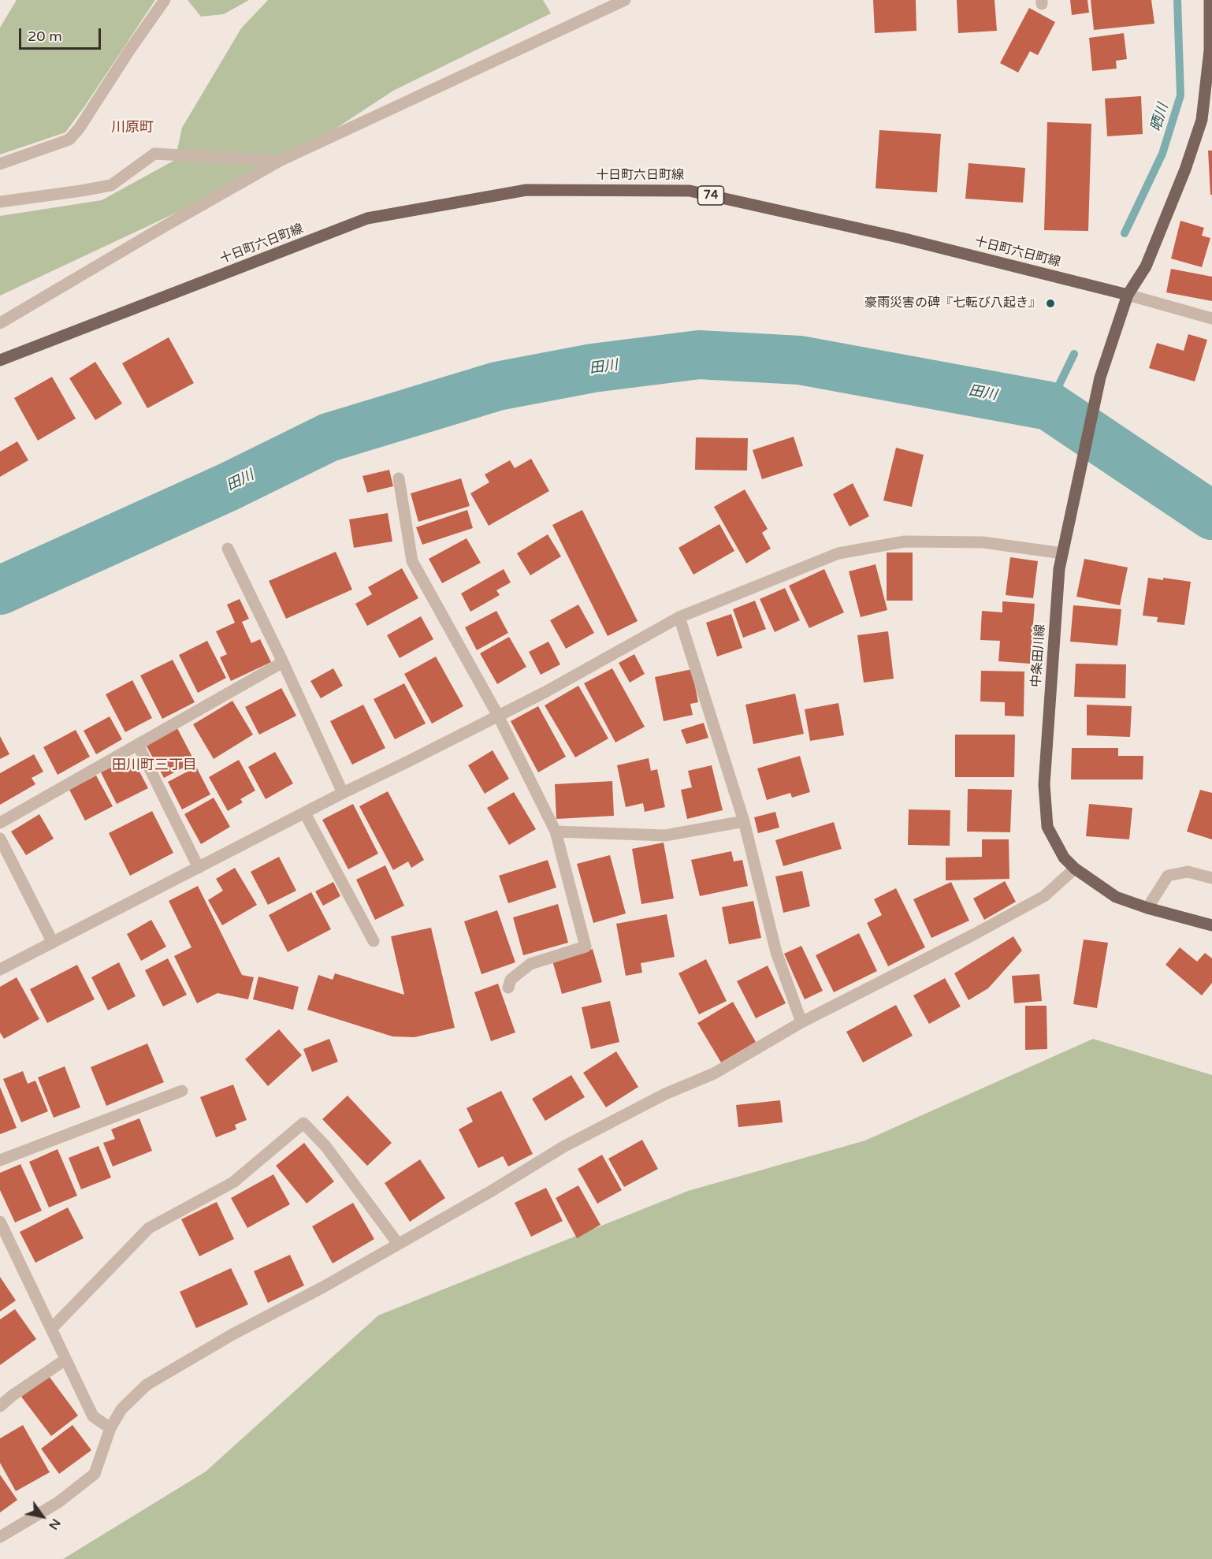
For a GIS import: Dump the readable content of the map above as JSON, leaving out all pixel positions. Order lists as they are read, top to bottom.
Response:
{
  "streets": {
    "main road": ["十日町六日町線", "74", "中条田川線"]
  },
  "crossings": [
    ["十日町六日町線", "中条田川線"]
  ],
  "districts": ["川原町", "田川町三丁目"],
  "water": ["晒川", "田川"],
  "places": ["豪雨災害の碑『七転び八起き』"],
  "scale_bar": "20 m",
  "north": "bottom right"
}
